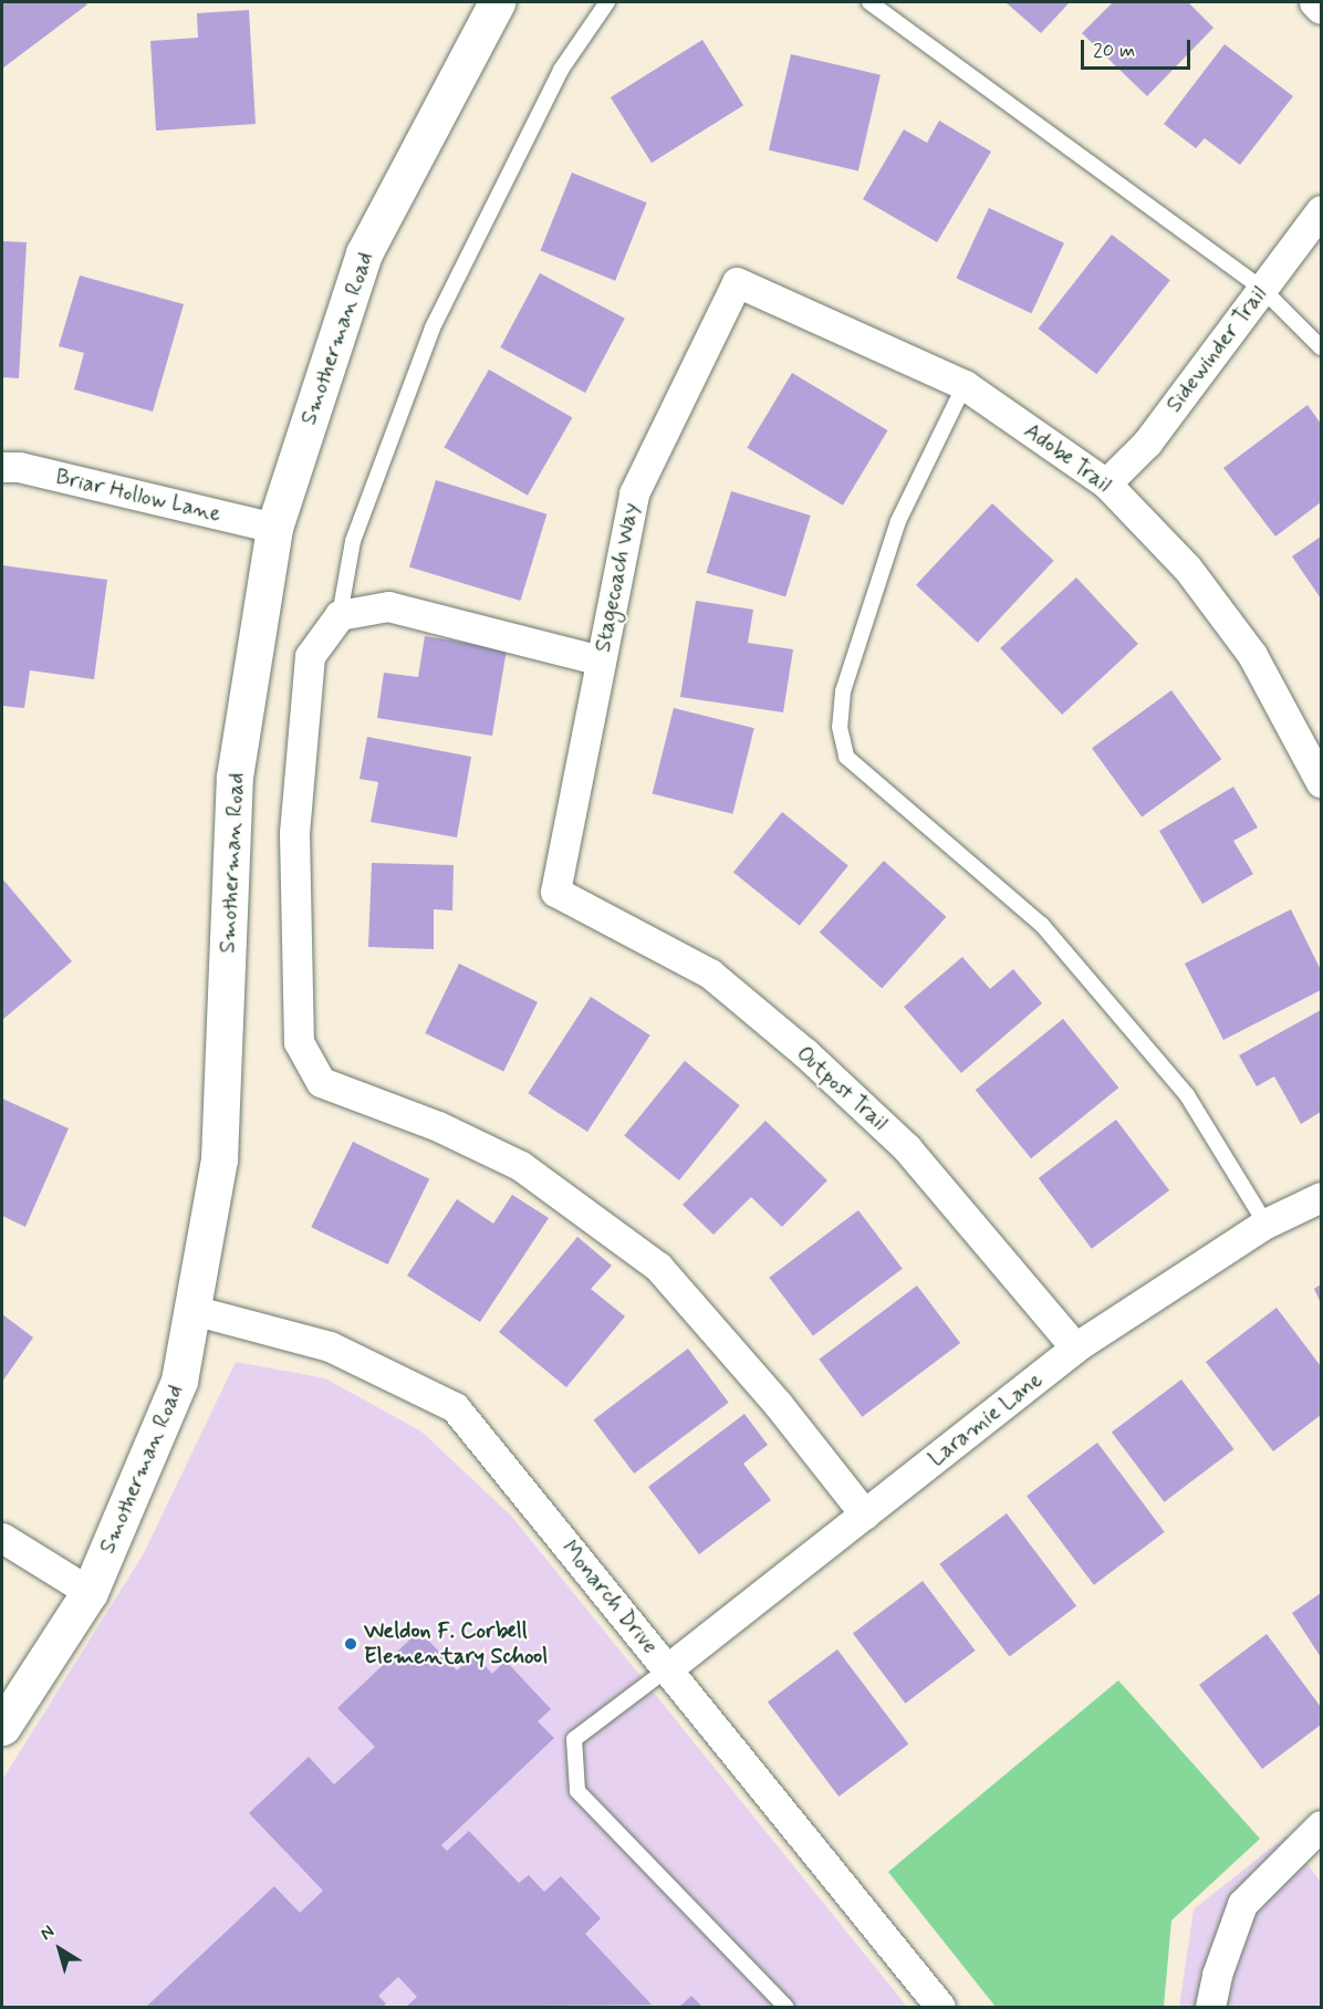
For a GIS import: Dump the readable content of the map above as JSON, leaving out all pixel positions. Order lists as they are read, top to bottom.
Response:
{
  "streets": {
    "street": [
      "Smotherman Road",
      "Sidewinder Trail",
      "Adobe Trail",
      "Briar Hollow Lane",
      "Stagecoach Way",
      "Outpost Trail",
      "Laramie Lane",
      "Monarch Drive"
    ]
  },
  "crossings": [
    ["Smotherman Road", "Briar Hollow Lane"],
    ["Smotherman Road", "Monarch Drive"],
    ["Sidewinder Trail", "Adobe Trail"],
    ["Adobe Trail", "Stagecoach Way"],
    ["Stagecoach Way", "Outpost Trail"],
    ["Outpost Trail", "Laramie Lane"],
    ["Laramie Lane", "Monarch Drive"]
  ],
  "places": ["Weldon F. Corbell Elementary School"],
  "scale_bar": "20 m",
  "north": "top left"
}
